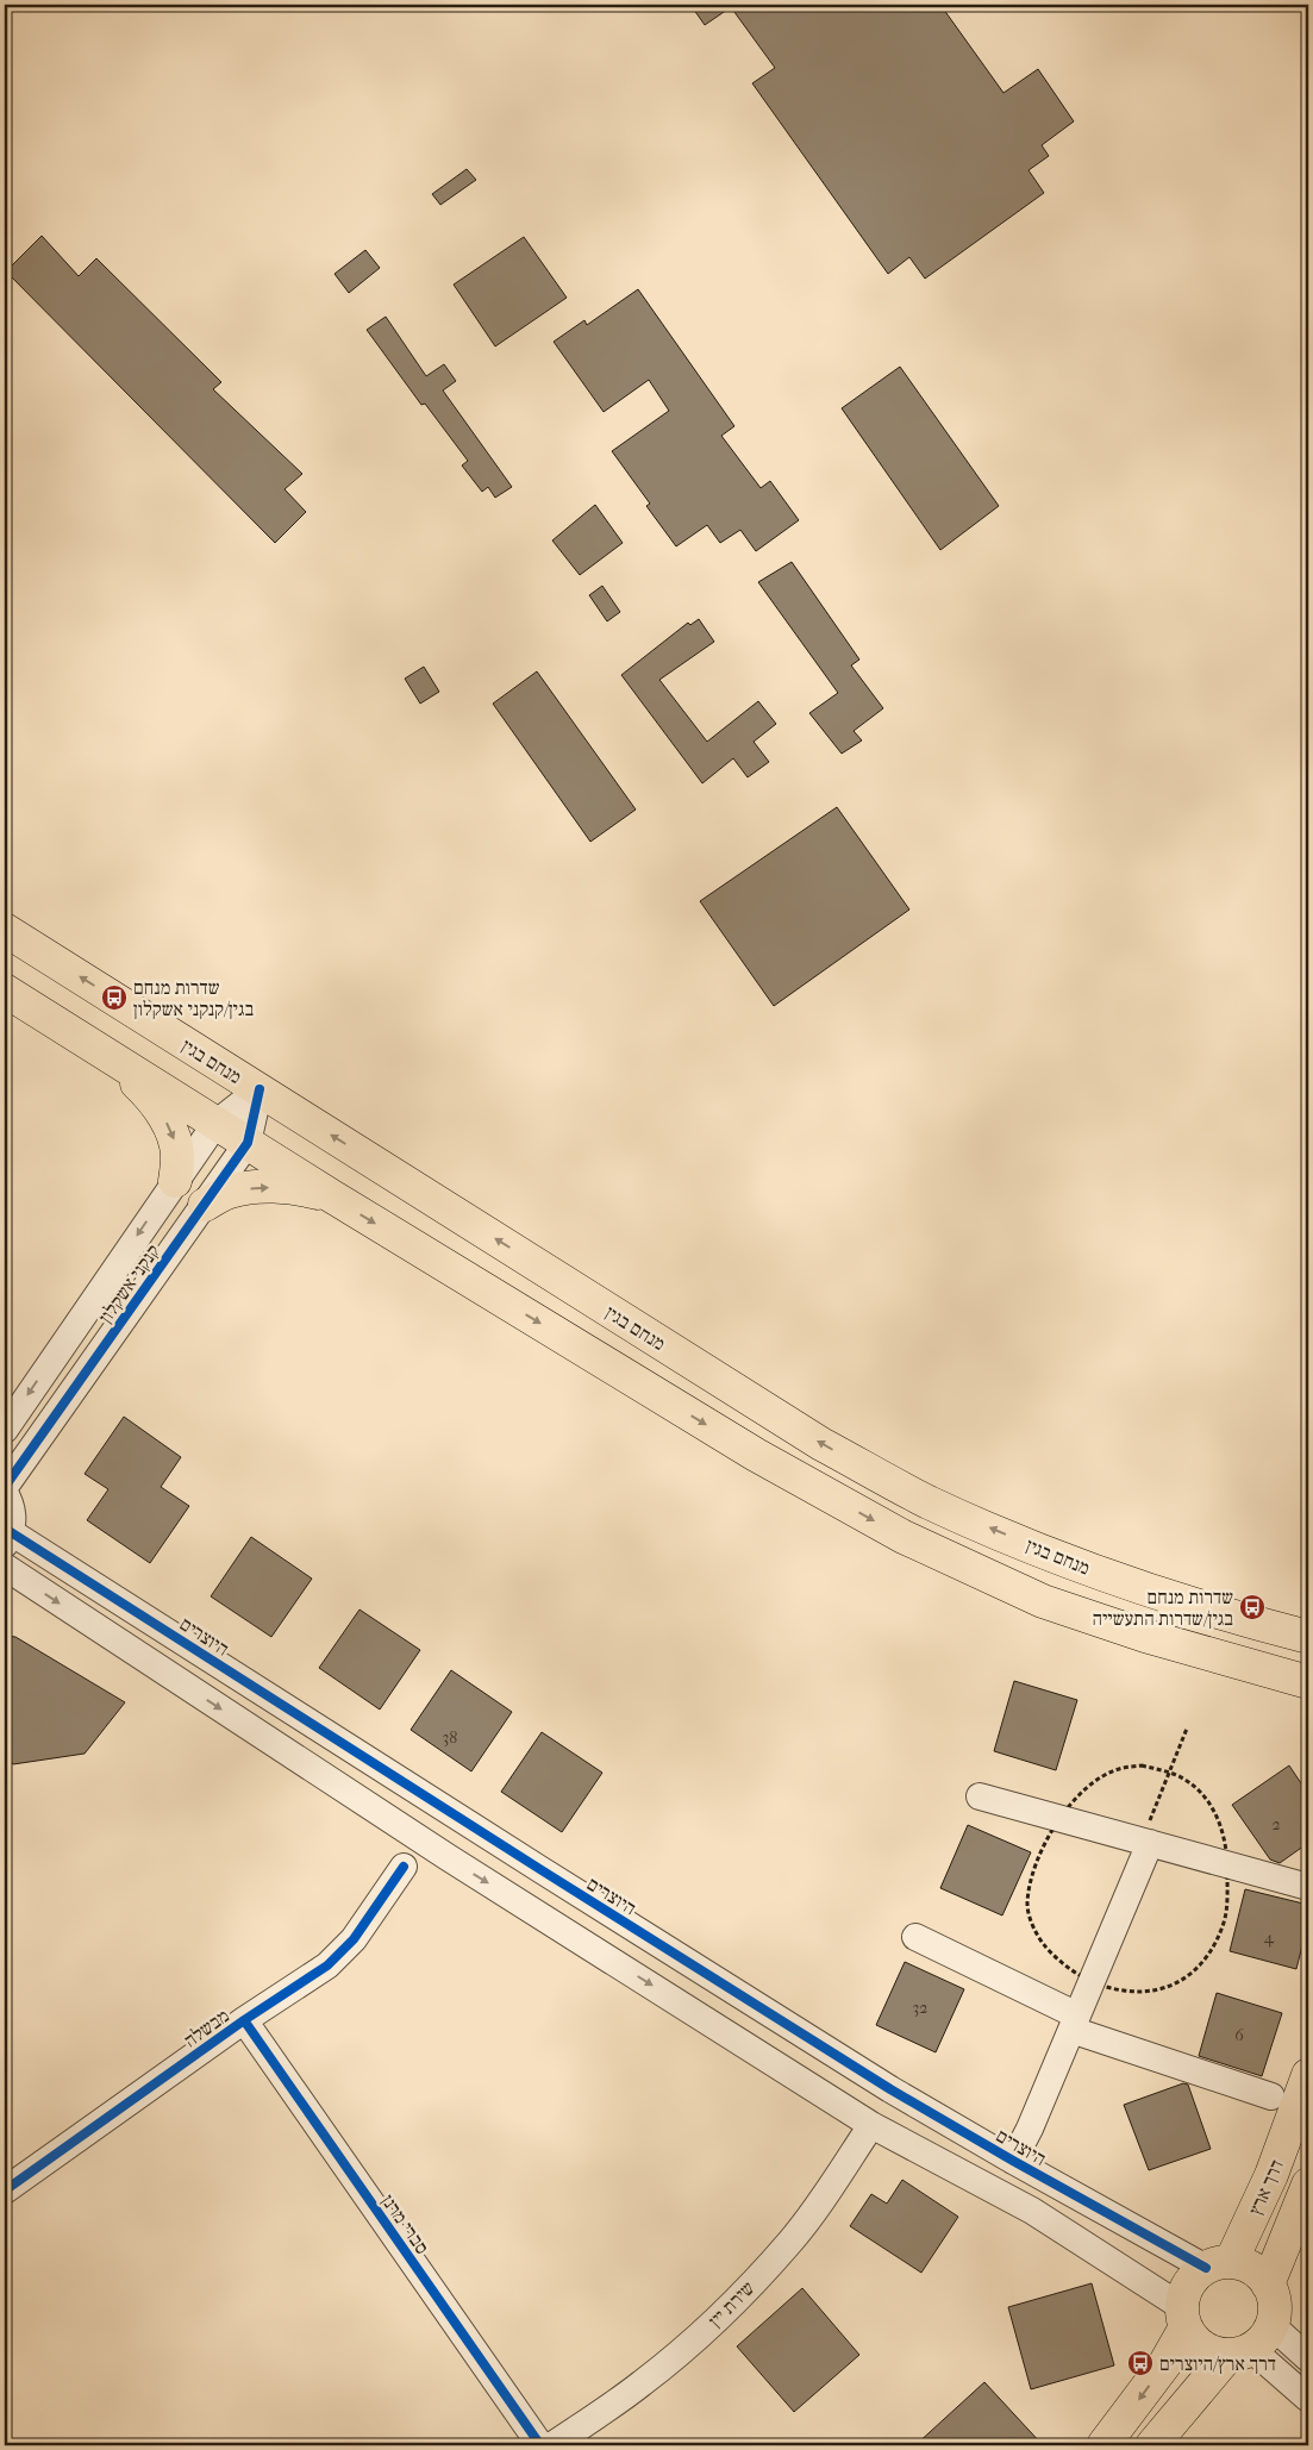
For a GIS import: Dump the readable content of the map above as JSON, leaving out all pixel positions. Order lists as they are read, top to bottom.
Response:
{
  "streets": {
    "main road": ["מנחם בגין", "דרך ארץ"],
    "street": [
      "קנקני אשקלון",
      "היוצרים",
      "מבשלה",
      "סברי מרנן",
      "שירת יין"
    ]
  },
  "crossings": [
    ["מנחם בגין", "קנקני אשקלון"],
    ["היוצרים", "דרך ארץ"],
    ["מבשלה", "סברי מרנן"]
  ],
  "places": {
    "bus stop": ["שדרות מנחם בגין/קנקני אשקלון", "שדרות מנחם בגין/שדרות התעשייה", "דרך ארץ/היוצרים"]
  },
  "house_numbers": [
    "38",
    "2",
    "4",
    "32",
    "6"
  ]
}
